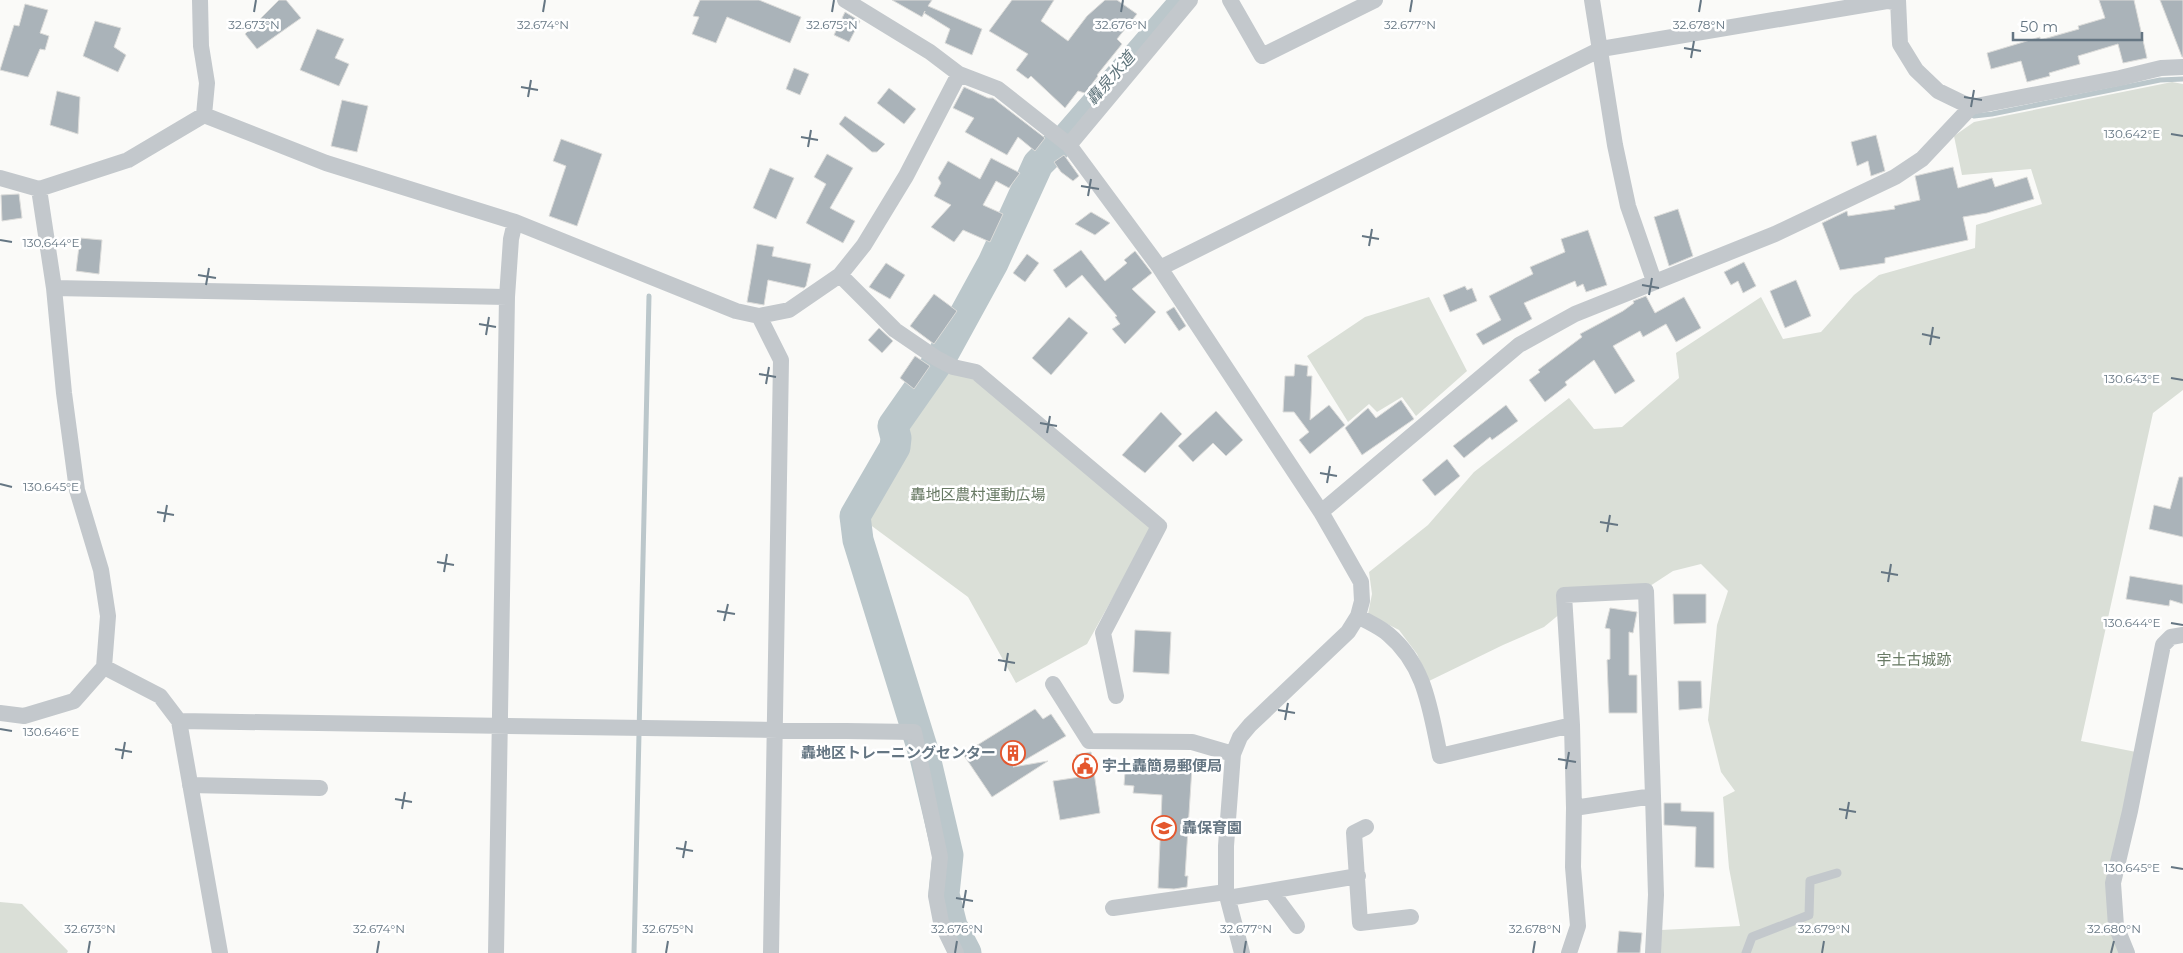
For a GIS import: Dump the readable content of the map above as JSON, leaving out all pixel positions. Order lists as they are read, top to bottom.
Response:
{
  "water": ["轟泉水道"],
  "parks": ["轟地区農村運動広場", "宇土古城跡"],
  "places": {
    "building": ["轟地区トレーニングセンター"],
    "public building": ["宇土轟簡易郵便局"],
    "school or university": ["轟保育園"]
  },
  "scale_bar": "50 m",
  "coordinates": [
    "32.673°N",
    "32.674°N",
    "32.675°N",
    "32.676°N",
    "32.677°N",
    "32.678°N",
    "130.642°E",
    "130.644°E",
    "130.643°E",
    "130.645°E",
    "130.646°E",
    "32.679°N",
    "32.680°N"
  ]
}
